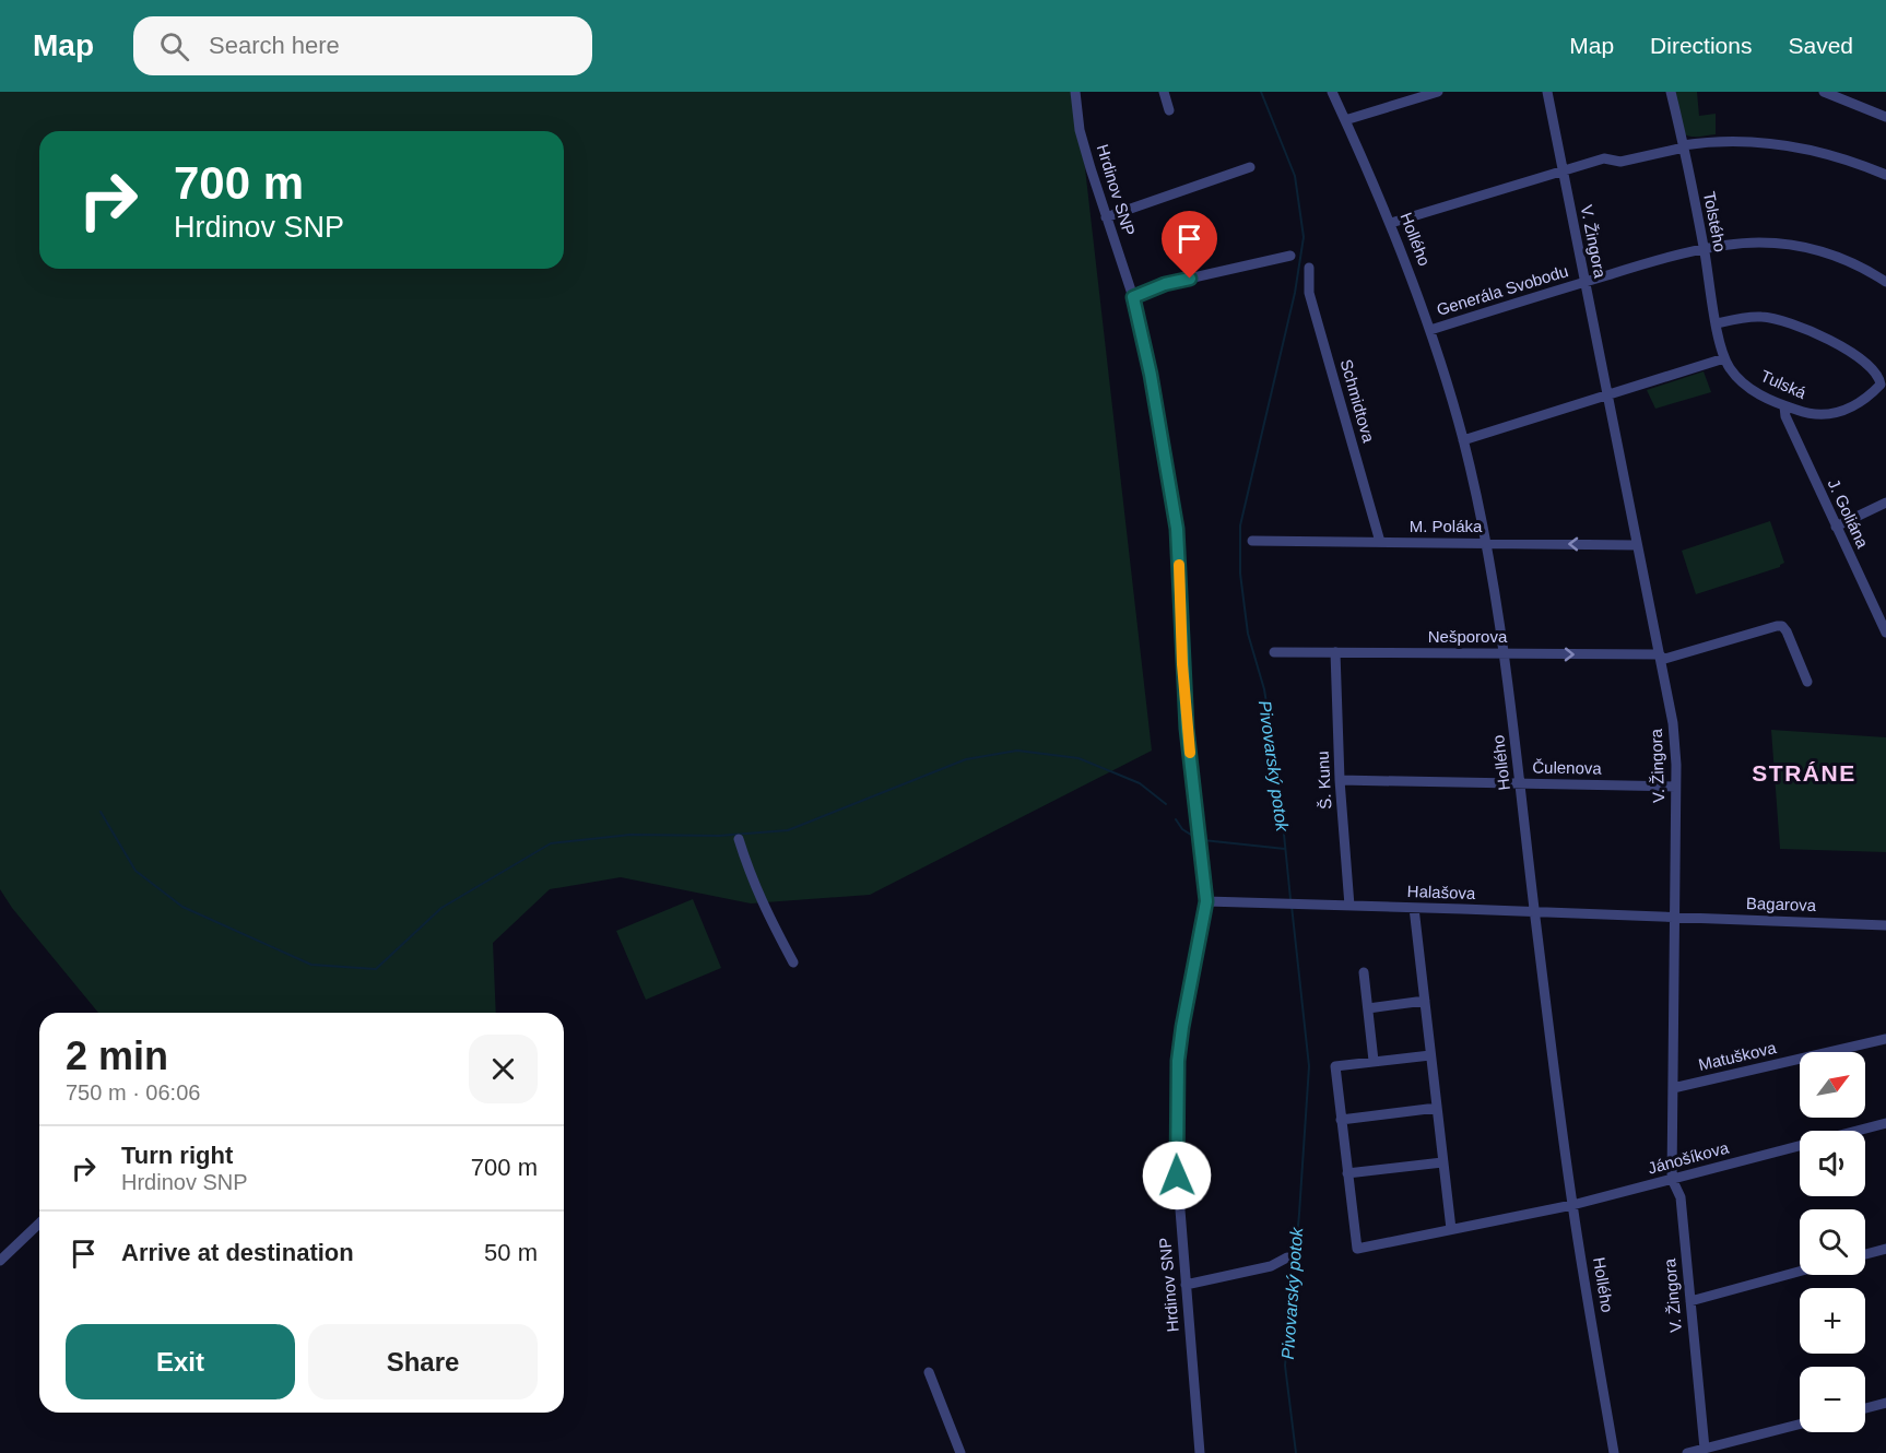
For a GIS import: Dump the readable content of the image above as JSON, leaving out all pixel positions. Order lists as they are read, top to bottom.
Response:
{
  "streets": {
    "street": [
      "Hrdinov SNP",
      "Tolstého",
      "Hollého",
      "V. Žingora",
      "Generála Svobodu",
      "Tulská",
      "Schmidtova",
      "J. Goliána",
      "M. Poláka",
      "Nešporova",
      "Čulenova",
      "Š. Kunu",
      "Halašova",
      "Bagarova",
      "Matuškova",
      "Jánošíkova"
    ]
  },
  "crossings": [
    ["Hrdinov SNP", "Halašova"],
    ["Tolstého", "Generála Svobodu"],
    ["Tolstého", "Tulská"],
    ["Hollého", "Generála Svobodu"],
    ["Hollého", "M. Poláka"],
    ["Hollého", "Nešporova"],
    ["Hollého", "Čulenova"],
    ["Hollého", "Halašova"],
    ["Hollého", "Jánošíkova"],
    ["V. Žingora", "Generála Svobodu"],
    ["V. Žingora", "M. Poláka"],
    ["V. Žingora", "Nešporova"],
    ["V. Žingora", "Čulenova"],
    ["V. Žingora", "Halašova"],
    ["V. Žingora", "Bagarova"],
    ["V. Žingora", "Matuškova"],
    ["V. Žingora", "Jánošíkova"],
    ["Tulská", "J. Goliána"],
    ["Schmidtova", "M. Poláka"],
    ["Nešporova", "Š. Kunu"],
    ["Čulenova", "Š. Kunu"],
    ["Š. Kunu", "Halašova"],
    ["Halašova", "Bagarova"]
  ],
  "one_way": ["M. Poláka"],
  "districts": ["STRÁNE"],
  "water": ["Pivovarský potok"],
  "north": "top right",
  "page": {
    "header": "Map",
    "search": "Search here",
    "nav": ["Map", "Directions", "Saved"],
    "turn": ["700 m", "Hrdinov SNP"],
    "heading": ["2 min", "750 m · 06:06"],
    "map_buttons": ["+", "−"],
    "list": [
      {
        "name": "Turn right",
        "note": "Hrdinov SNP",
        "value": "700 m"
      },
      {
        "name": "Arrive at destination",
        "value": "50 m"
      }
    ],
    "buttons": ["Exit", "Share"]
  }
}
